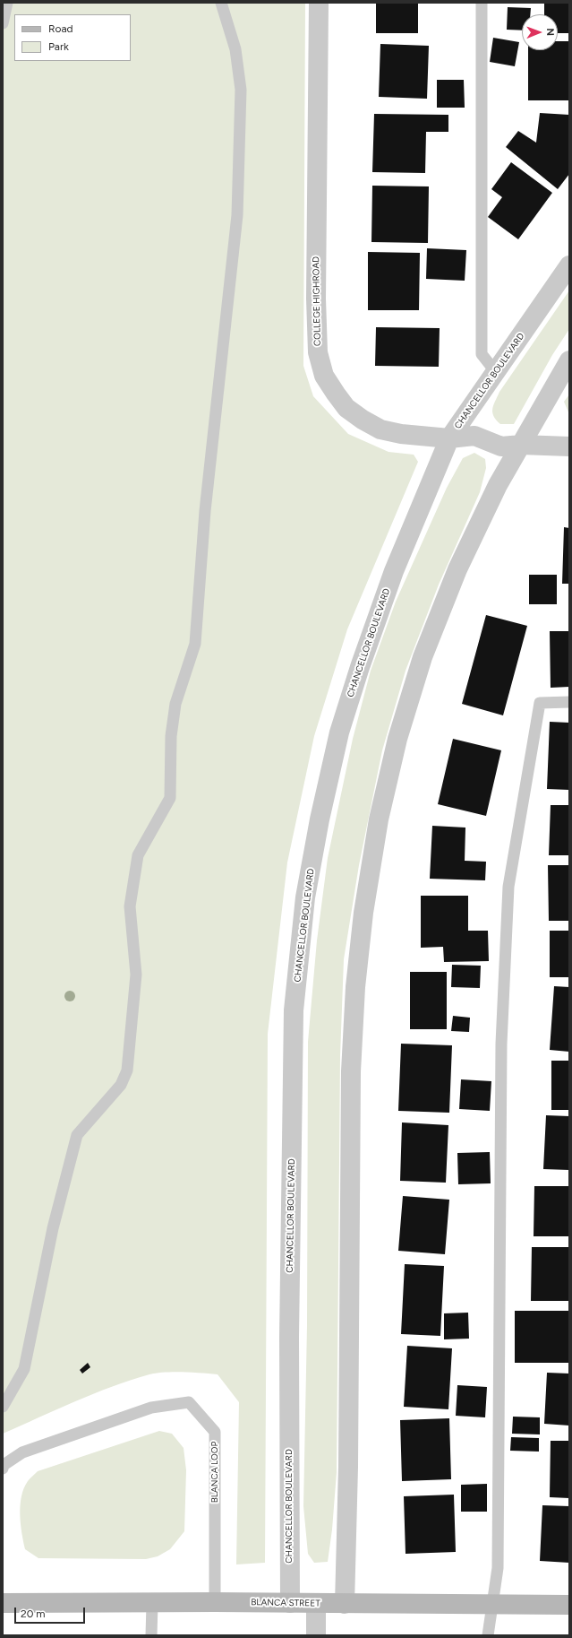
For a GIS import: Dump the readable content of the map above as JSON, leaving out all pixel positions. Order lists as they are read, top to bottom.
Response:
{
  "streets": {
    "main road": ["BLANCA STREET"],
    "street": ["COLLEGE HIGHROAD", "CHANCELLOR BOULEVARD"],
    "lane": ["BLANCA LOOP"]
  },
  "crossings": [
    ["COLLEGE HIGHROAD", "CHANCELLOR BOULEVARD"],
    ["CHANCELLOR BOULEVARD", "BLANCA STREET"],
    ["BLANCA LOOP", "BLANCA STREET"]
  ],
  "legend": ["Road", "Park"],
  "scale_bar": "20 m",
  "north": "right"
}
